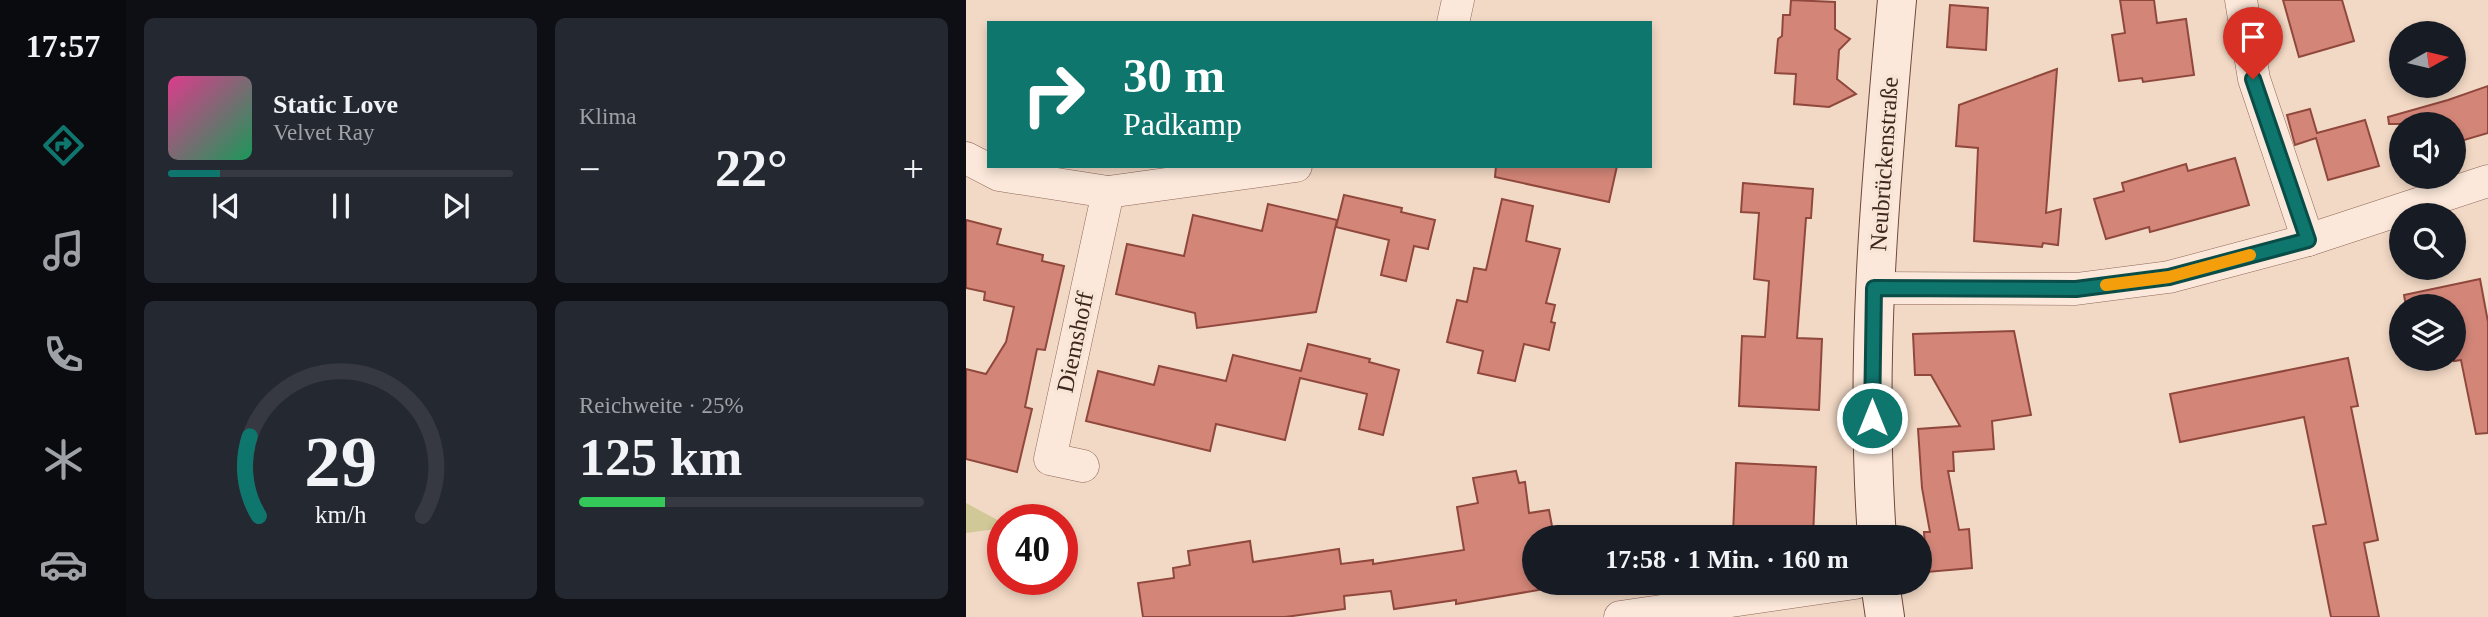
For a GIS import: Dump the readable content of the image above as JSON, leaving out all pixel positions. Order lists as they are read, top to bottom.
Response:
{
  "streets": {
    "street": ["Neubrückenstraße", "Diemshoff"]
  },
  "north": "right",
  "page": {
    "tabs": "17:57",
    "tile": [
      "Klima",
      ["Reichweite · 25%", "125 km"]
    ],
    "turn": ["30 m", "Padkamp"],
    "song": ["Static Love", "Velvet Ray"],
    "heat": ["−", "22°", "+"],
    "limit": "40",
    "trip": "17:58 · 1 Min. · 160 m",
    "gauge": ["29", "km/h"]
  }
}
